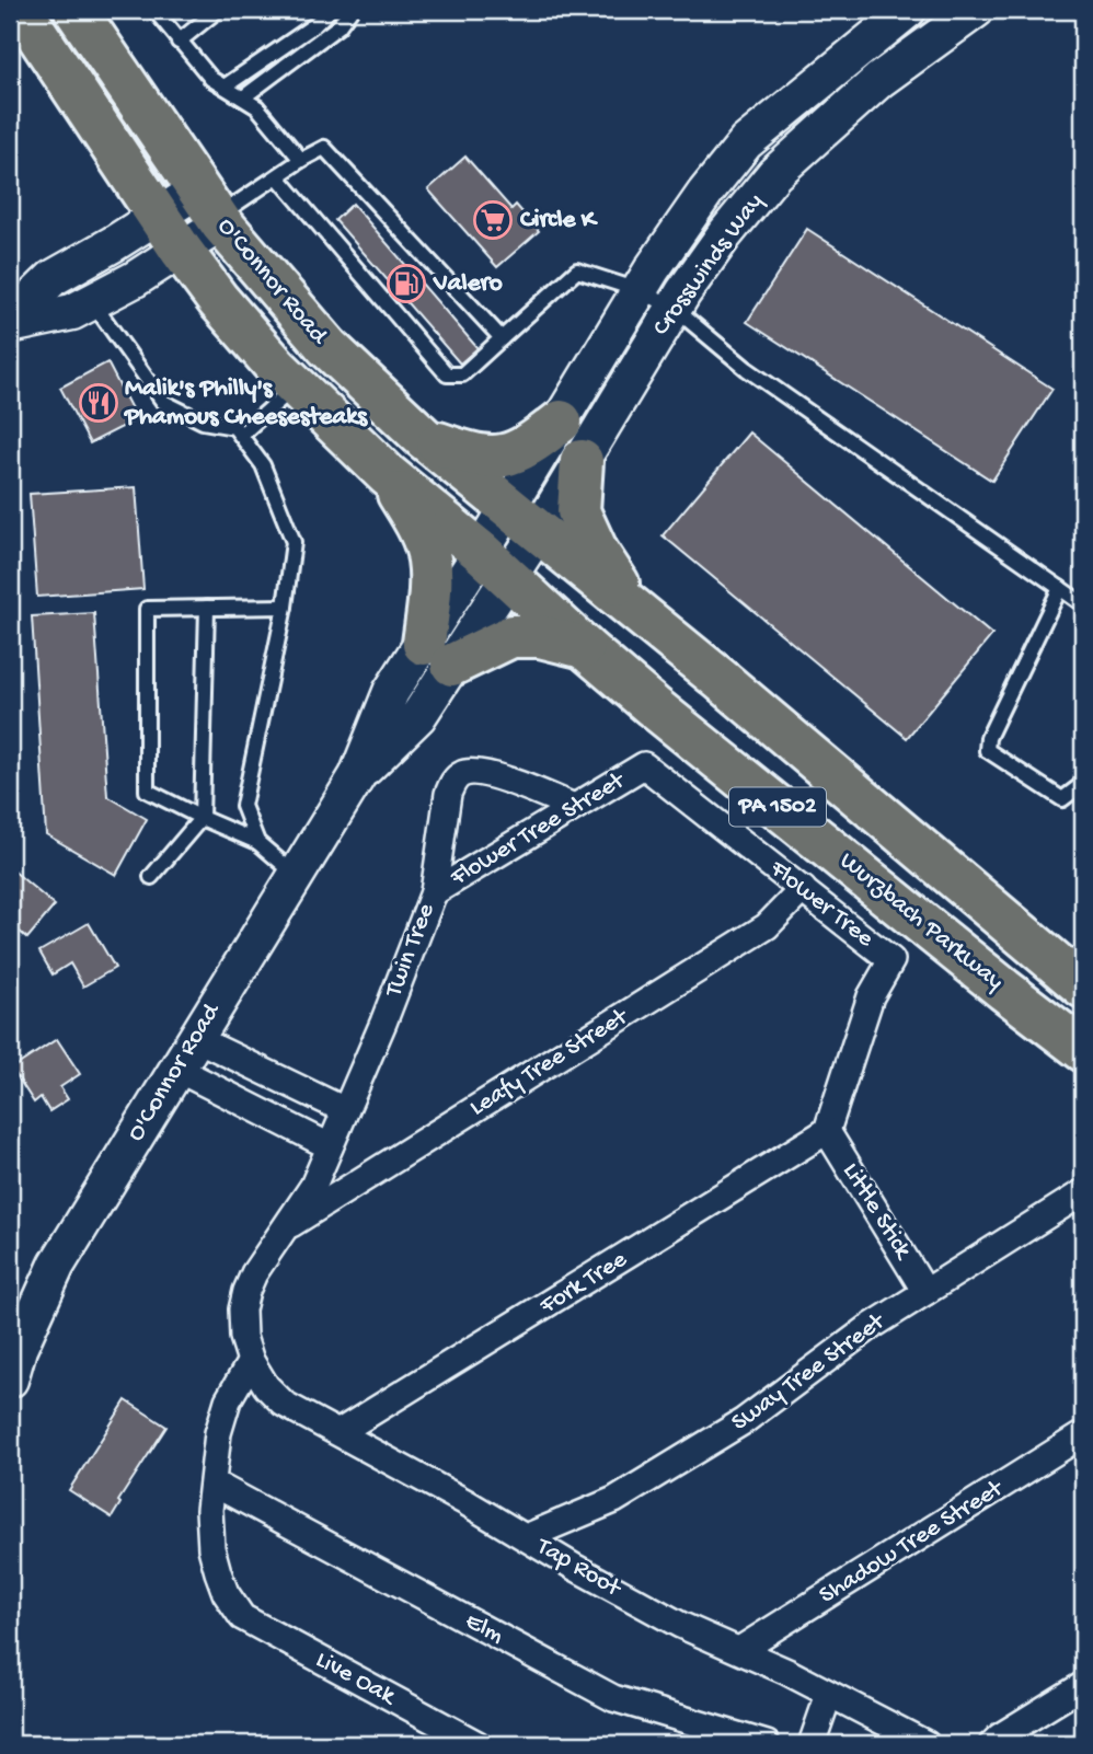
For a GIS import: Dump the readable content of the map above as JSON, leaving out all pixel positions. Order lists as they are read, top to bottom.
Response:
{
  "streets": {
    "highway": ["O'Connor Road", "PA 1502", "Wurzbach Parkway"],
    "main road": ["Crosswinds Way"],
    "street": [
      "Flower Tree Street",
      "Flower Tree",
      "Twin Tree",
      "Leafy Tree Street",
      "Little Stick",
      "Fork Tree",
      "Sway Tree Street",
      "Shadow Tree Street",
      "Tap Root",
      "Elm",
      "Live Oak"
    ]
  },
  "crossings": [
    ["Crosswinds Way", "O'Connor Road"],
    ["Crosswinds Way", "PA 1502"],
    ["O'Connor Road", "PA 1502"],
    ["O'Connor Road", "Wurzbach Parkway"],
    ["Flower Tree Street", "Flower Tree"],
    ["Flower Tree Street", "Twin Tree"],
    ["Flower Tree", "Leafy Tree Street"],
    ["Flower Tree", "Little Stick"],
    ["Flower Tree", "Fork Tree"],
    ["Twin Tree", "Leafy Tree Street"],
    ["Twin Tree", "Tap Root"],
    ["Little Stick", "Fork Tree"],
    ["Little Stick", "Sway Tree Street"],
    ["Fork Tree", "Tap Root"],
    ["Sway Tree Street", "Tap Root"],
    ["Shadow Tree Street", "Tap Root"],
    ["Elm", "Live Oak"]
  ],
  "places": {
    "supermarket": ["Circle K"],
    "fuel station": ["Valero"],
    "restaurant": ["Malik's Philly's Phamous Cheesesteaks"]
  }
}
